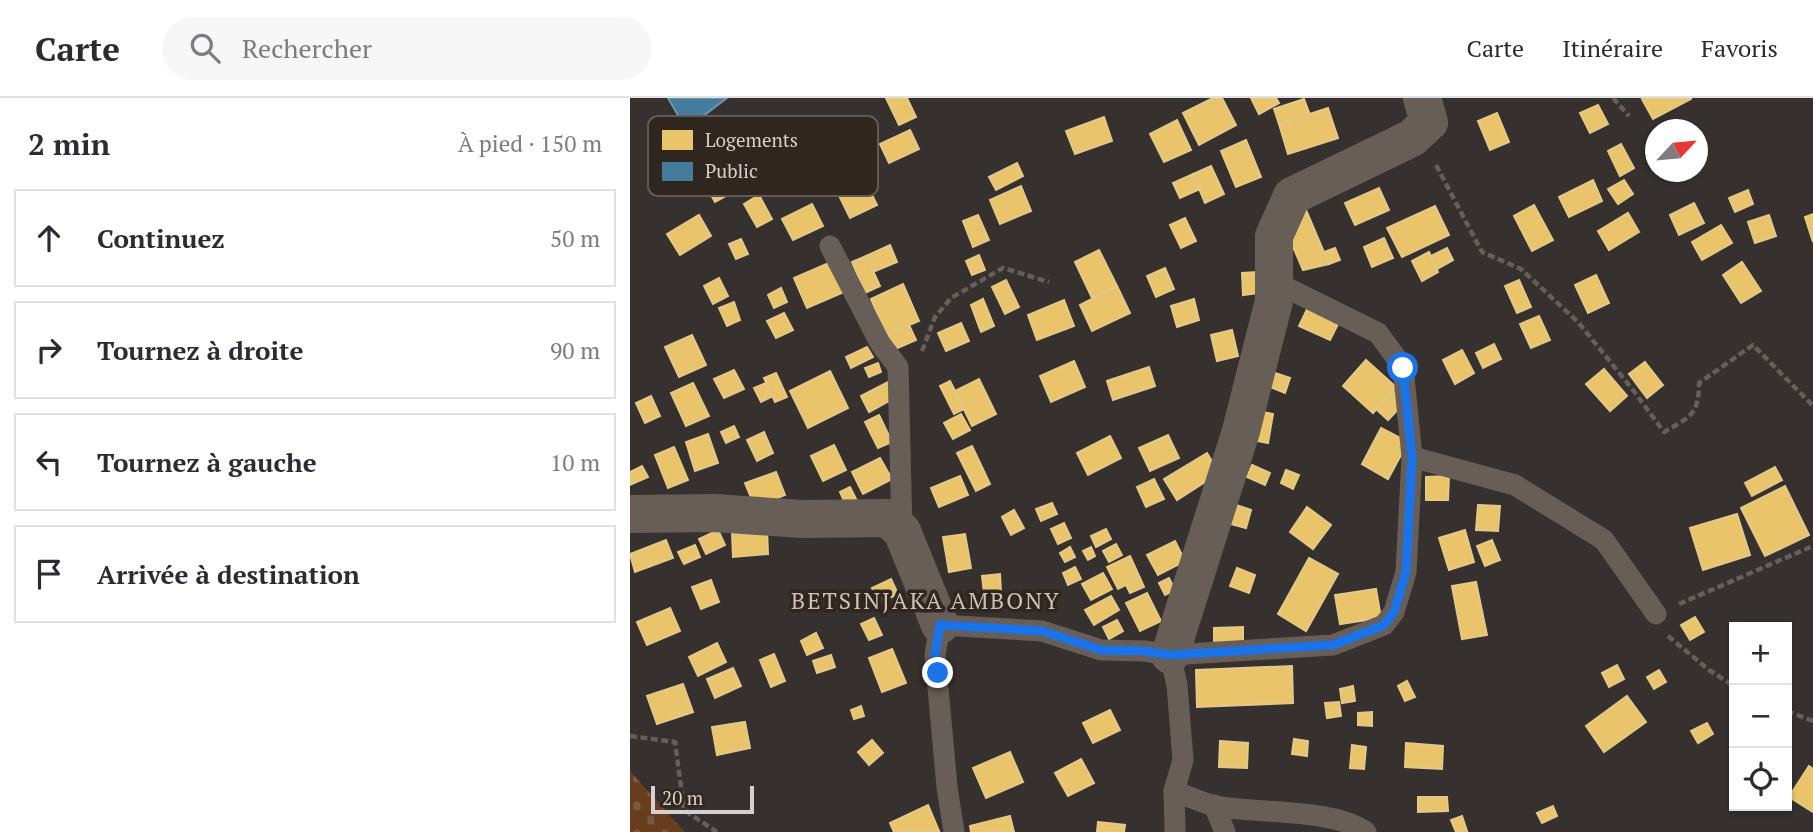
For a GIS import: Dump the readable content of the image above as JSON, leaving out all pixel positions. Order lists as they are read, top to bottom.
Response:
{
  "districts": ["BETSINJAKA AMBONY"],
  "legend": ["Logements", "Public"],
  "scale_bar": "20 m",
  "north": "top right",
  "page": {
    "header": "Carte",
    "search": "Rechercher",
    "nav": ["Carte", "Itinéraire", "Favoris"],
    "heading": ["2 min", "À pied · 150 m"],
    "list": [
      ["Continuez", "50 m"],
      ["Tournez à droite", "90 m"],
      ["Tournez à gauche", "10 m"],
      "Arrivée à destination"
    ],
    "map_buttons": ["+", "−"],
    "scale": "20 m"
  }
}
